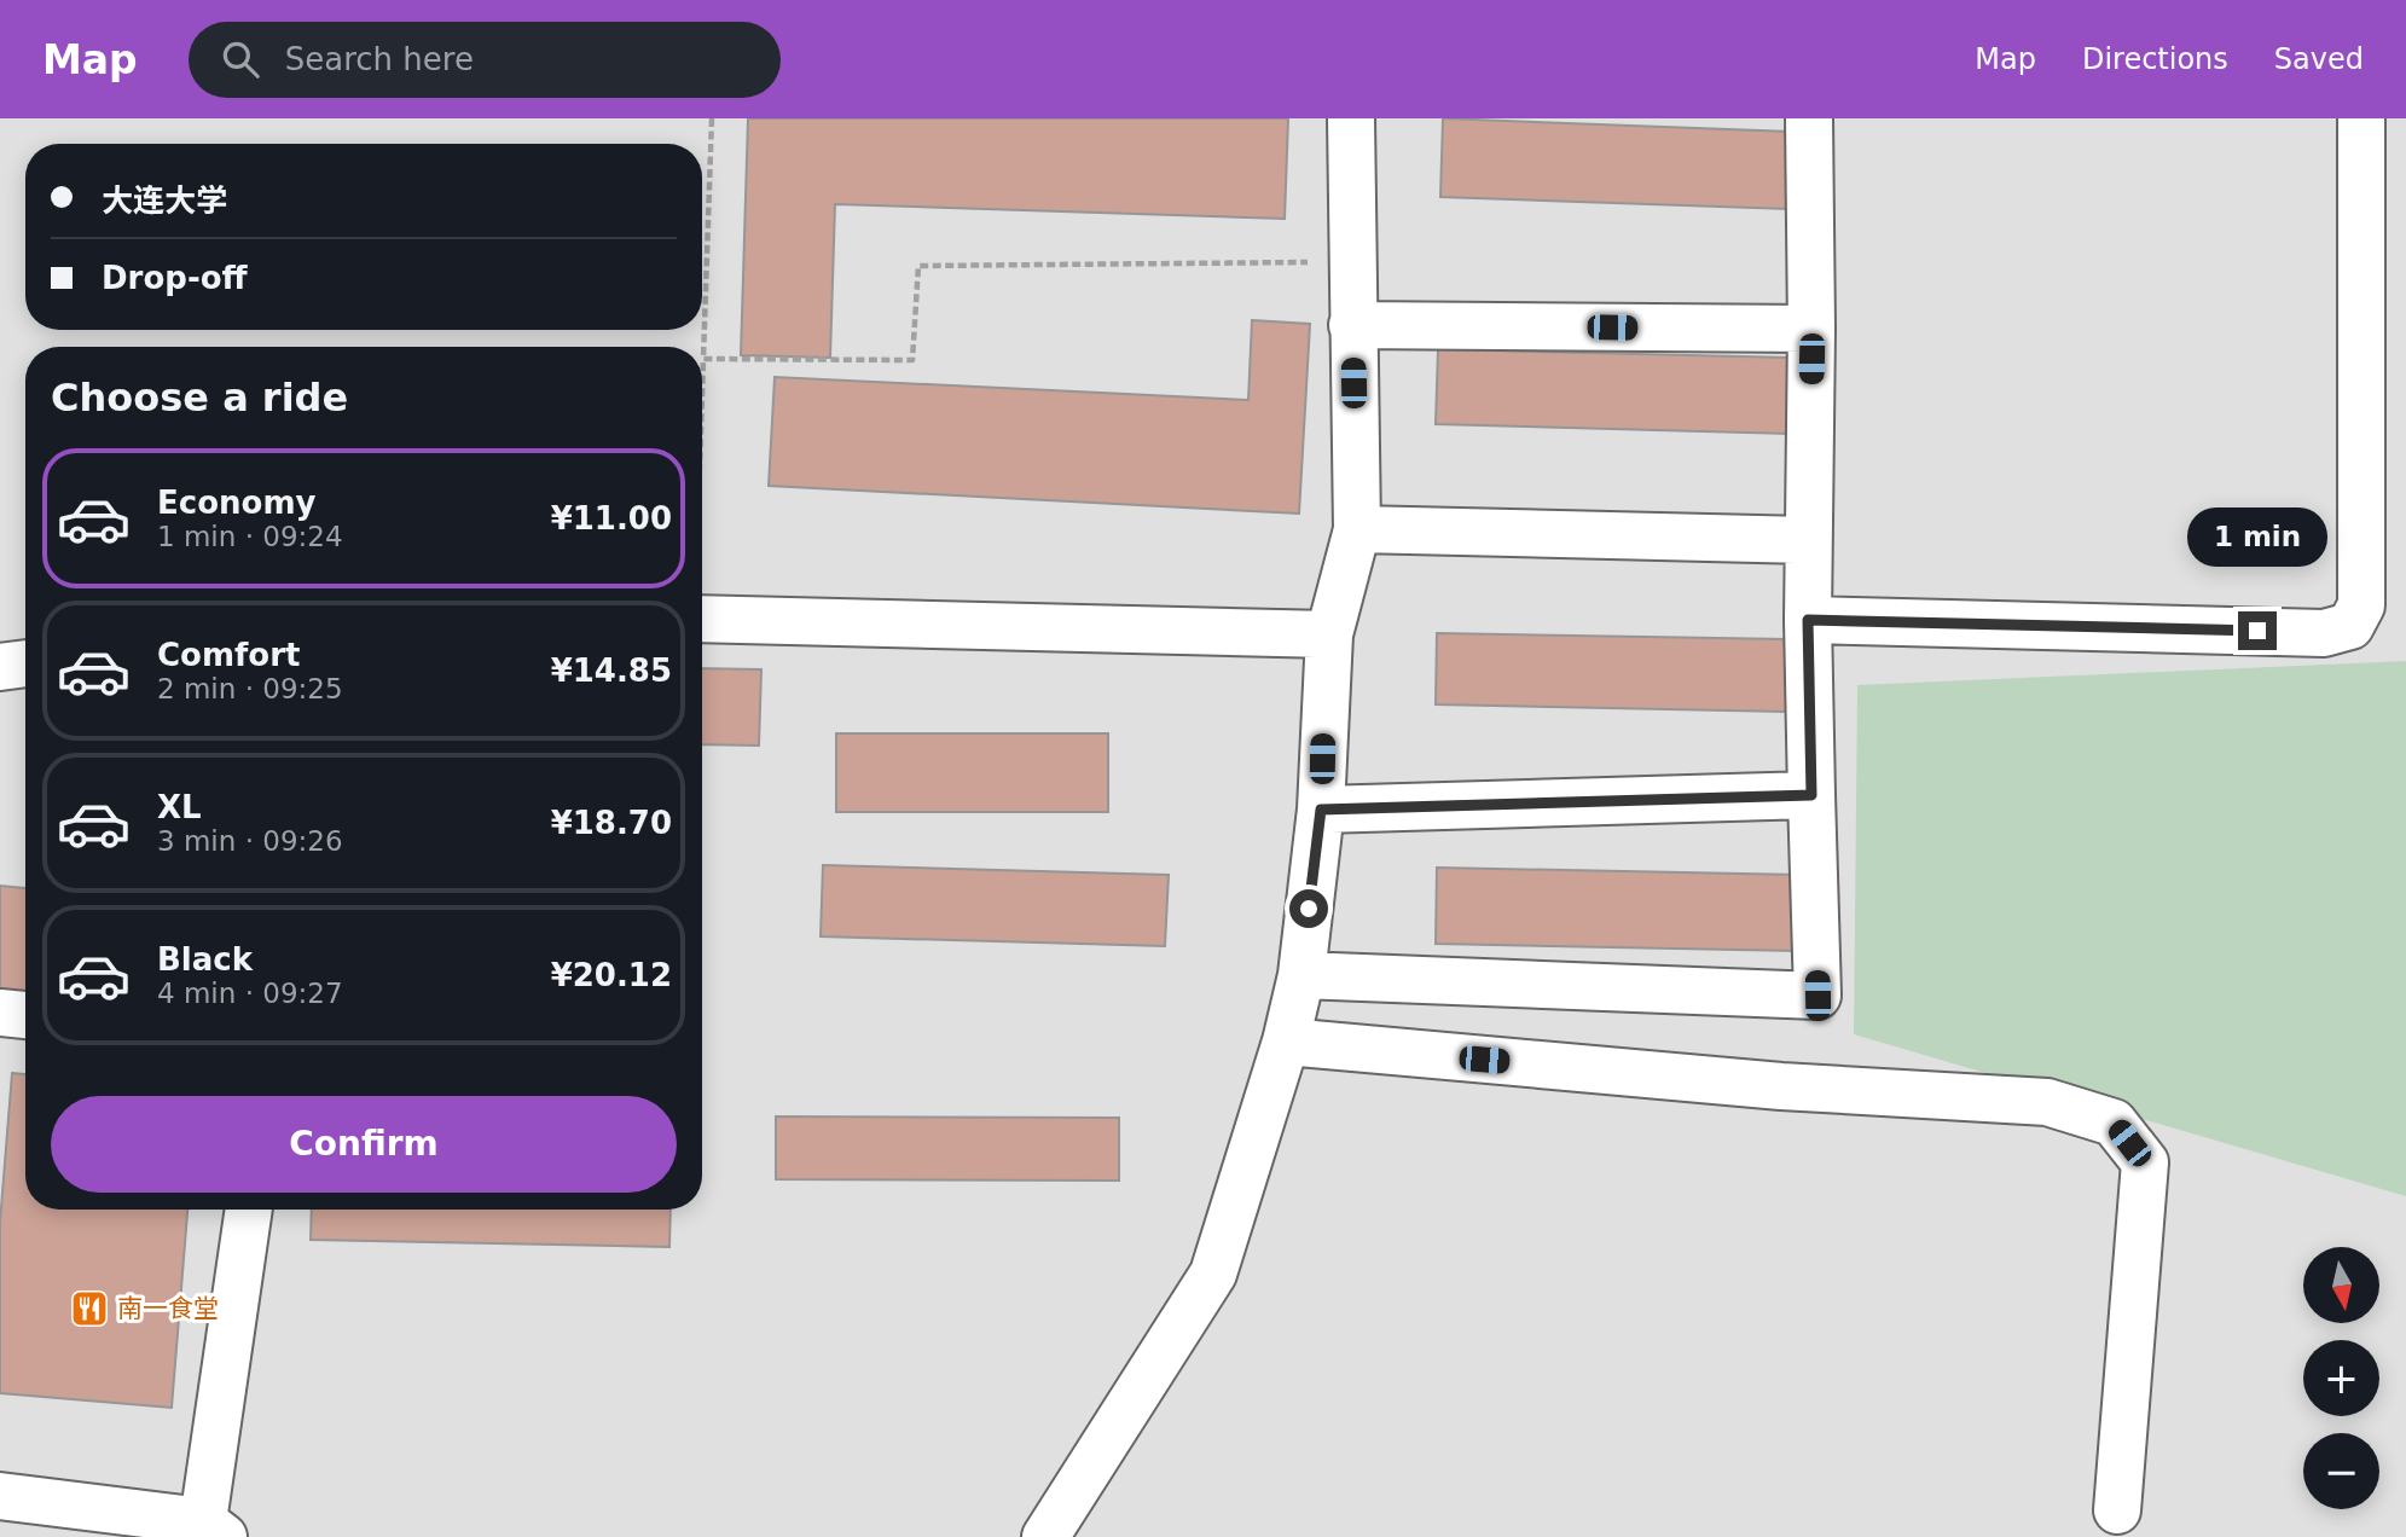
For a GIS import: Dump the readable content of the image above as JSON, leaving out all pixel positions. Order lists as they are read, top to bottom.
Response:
{
  "places": {
    "restaurant": ["南一食堂"]
  },
  "north": "bottom",
  "page": {
    "header": "Map",
    "search": "Search here",
    "nav": ["Map", "Directions", "Saved"],
    "banner": ["大连大学", "Drop-off"],
    "heading": "Choose a ride",
    "list": [
      {
        "name": "Economy",
        "note": "1 min · 09:24",
        "value": "¥11.00"
      },
      {
        "name": "Comfort",
        "note": "2 min · 09:25",
        "value": "¥14.85"
      },
      {
        "name": "XL",
        "note": "3 min · 09:26",
        "value": "¥18.70"
      },
      {
        "name": "Black",
        "note": "4 min · 09:27",
        "value": "¥20.12"
      }
    ],
    "bubble": "1 min",
    "buttons": "Confirm",
    "map_buttons": ["+", "−"]
  }
}
